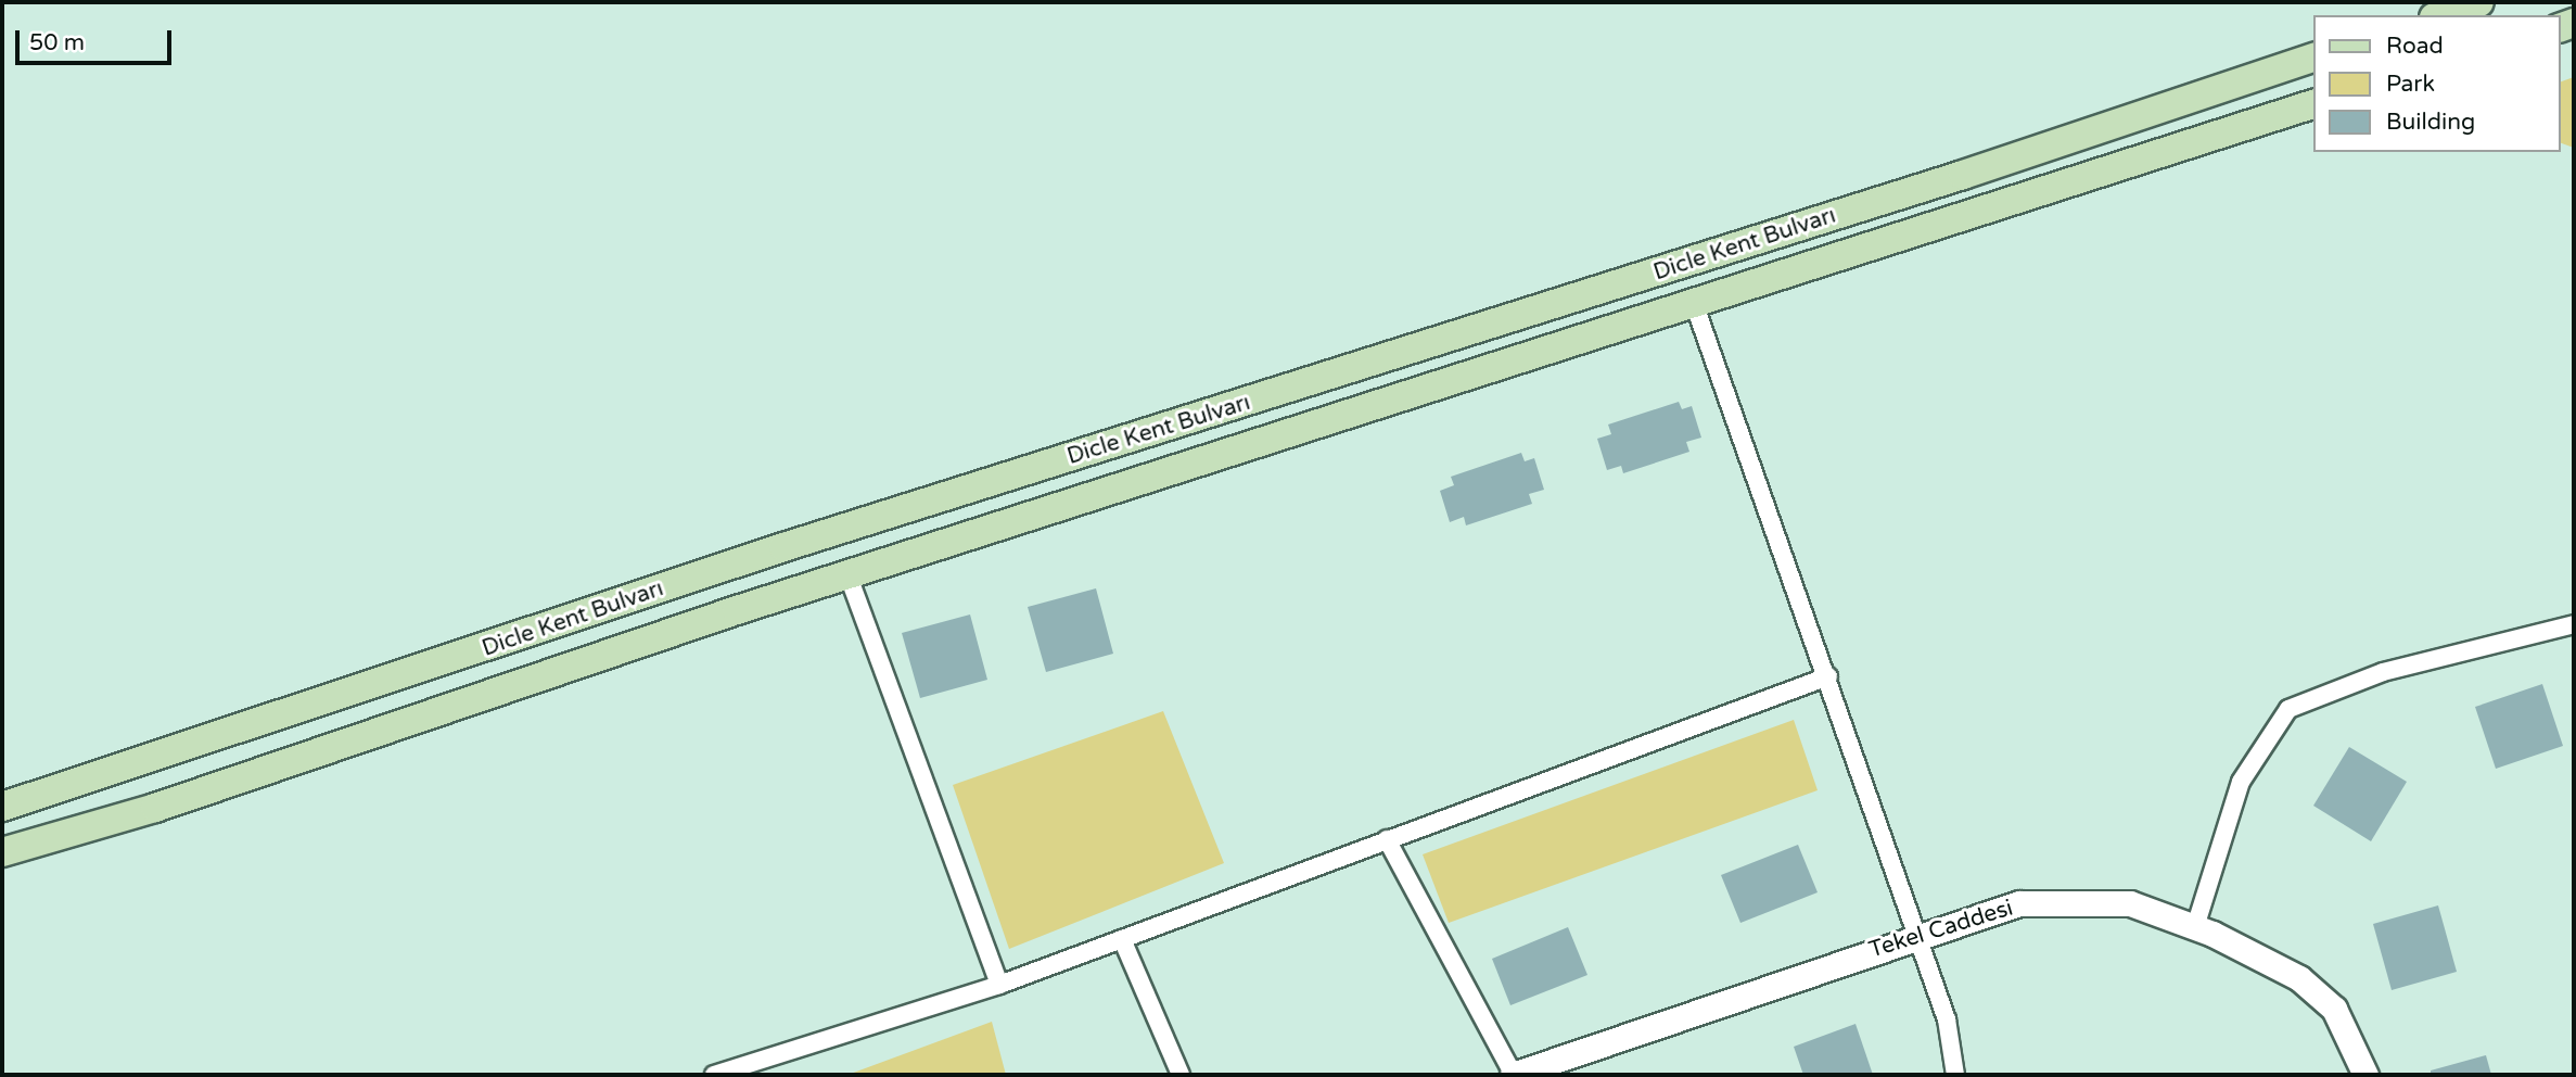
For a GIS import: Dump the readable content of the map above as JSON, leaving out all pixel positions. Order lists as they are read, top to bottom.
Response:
{
  "streets": {
    "main road": ["Dicle Kent Bulvarı"],
    "street": ["Tekel Caddesi"]
  },
  "legend": ["Road", "Park", "Building"],
  "scale_bar": "50 m"
}
